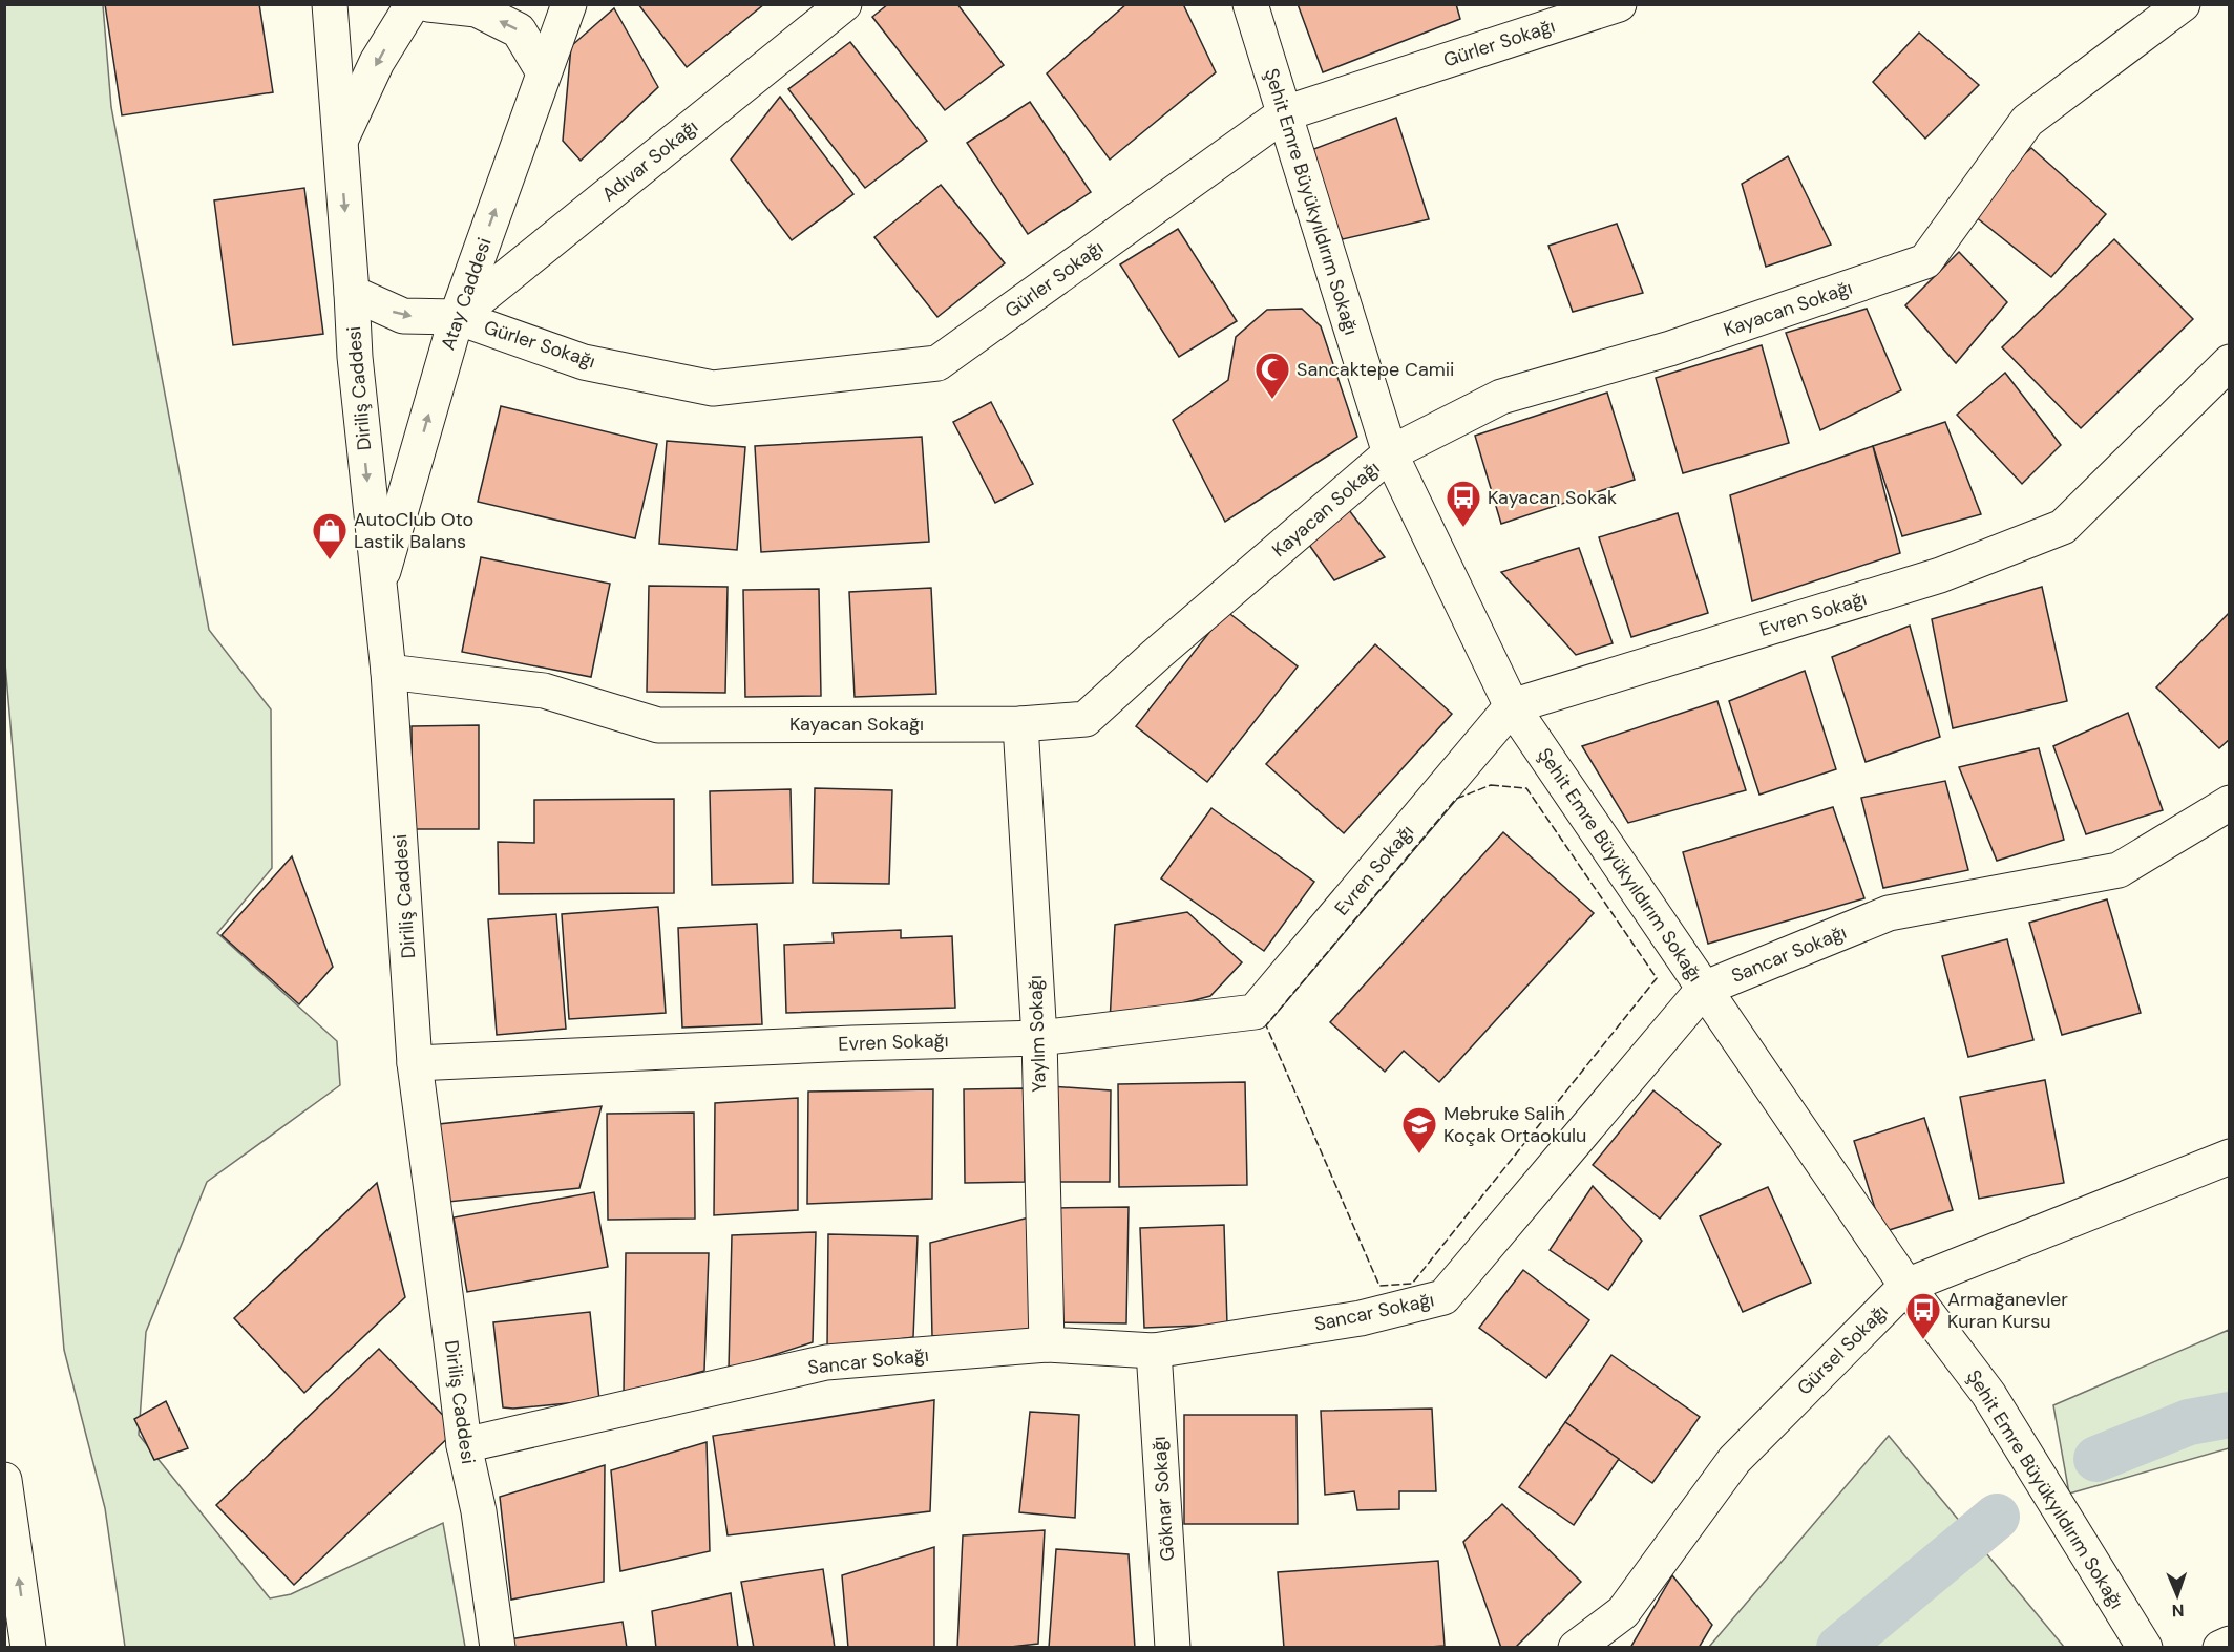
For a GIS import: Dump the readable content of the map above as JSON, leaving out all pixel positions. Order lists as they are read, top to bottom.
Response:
{
  "streets": {
    "main road": [
      "Gürler Sokağı",
      "Adıvar Sokağı",
      "Şehit Emre Büyükyıldırım Sokağı",
      "Atay Caddesi",
      "Kayacan Sokağı",
      "Diriliş Caddesi",
      "Evren Sokağı",
      "Sancar Sokağı",
      "Yaylım Sokağı",
      "Gürsel Sokağı",
      "Göknar Sokağı"
    ]
  },
  "crossings": [
    ["Gürler Sokağı", "Adıvar Sokağı"],
    ["Gürler Sokağı", "Şehit Emre Büyükyıldırım Sokağı"],
    ["Gürler Sokağı", "Atay Caddesi"],
    ["Gürler Sokağı", "Diriliş Caddesi"],
    ["Adıvar Sokağı", "Atay Caddesi"],
    ["Şehit Emre Büyükyıldırım Sokağı", "Kayacan Sokağı"],
    ["Şehit Emre Büyükyıldırım Sokağı", "Evren Sokağı"],
    ["Şehit Emre Büyükyıldırım Sokağı", "Sancar Sokağı"],
    ["Şehit Emre Büyükyıldırım Sokağı", "Gürsel Sokağı"],
    ["Atay Caddesi", "Diriliş Caddesi"],
    ["Kayacan Sokağı", "Diriliş Caddesi"],
    ["Kayacan Sokağı", "Yaylım Sokağı"],
    ["Diriliş Caddesi", "Evren Sokağı"],
    ["Diriliş Caddesi", "Sancar Sokağı"],
    ["Evren Sokağı", "Yaylım Sokağı"],
    ["Sancar Sokağı", "Yaylım Sokağı"],
    ["Sancar Sokağı", "Göknar Sokağı"]
  ],
  "one_way": ["Atay Caddesi"],
  "places": {
    "mosque": ["Sancaktepe Camii"],
    "bus stop": ["Kayacan Sokak", "Armağanevler Kuran Kursu"],
    "shop": ["AutoClub Oto Lastik Balans"],
    "school or university": ["Mebruke Salih Koçak Ortaokulu"]
  },
  "north": "bottom"
}
